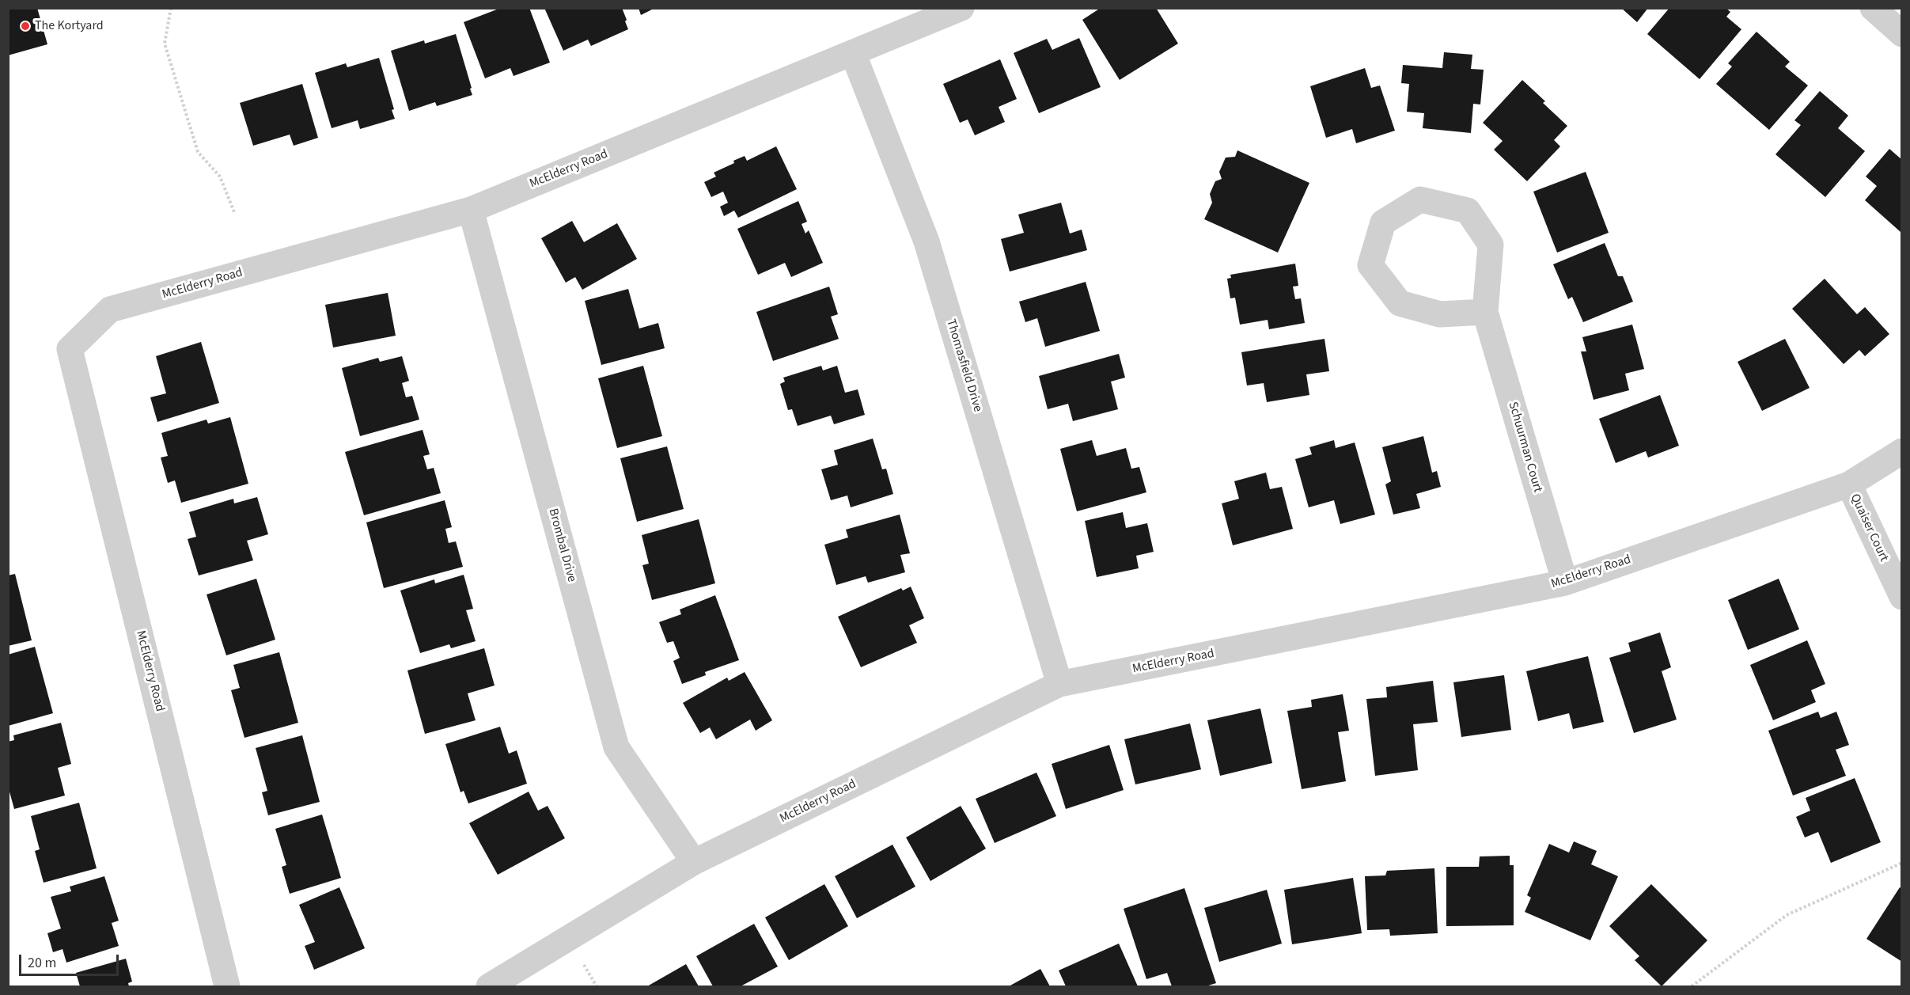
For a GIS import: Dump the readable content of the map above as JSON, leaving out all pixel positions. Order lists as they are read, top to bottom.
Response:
{
  "streets": {
    "street": [
      "McElderry Road",
      "Thomasfield Drive",
      "Schuurman Court",
      "Quaiser Court",
      "Brombal Drive"
    ]
  },
  "crossings": [
    ["McElderry Road", "Thomasfield Drive"],
    ["McElderry Road", "Schuurman Court"],
    ["McElderry Road", "Quaiser Court"],
    ["McElderry Road", "Brombal Drive"]
  ],
  "places": ["The Kortyard"],
  "scale_bar": "20 m"
}
